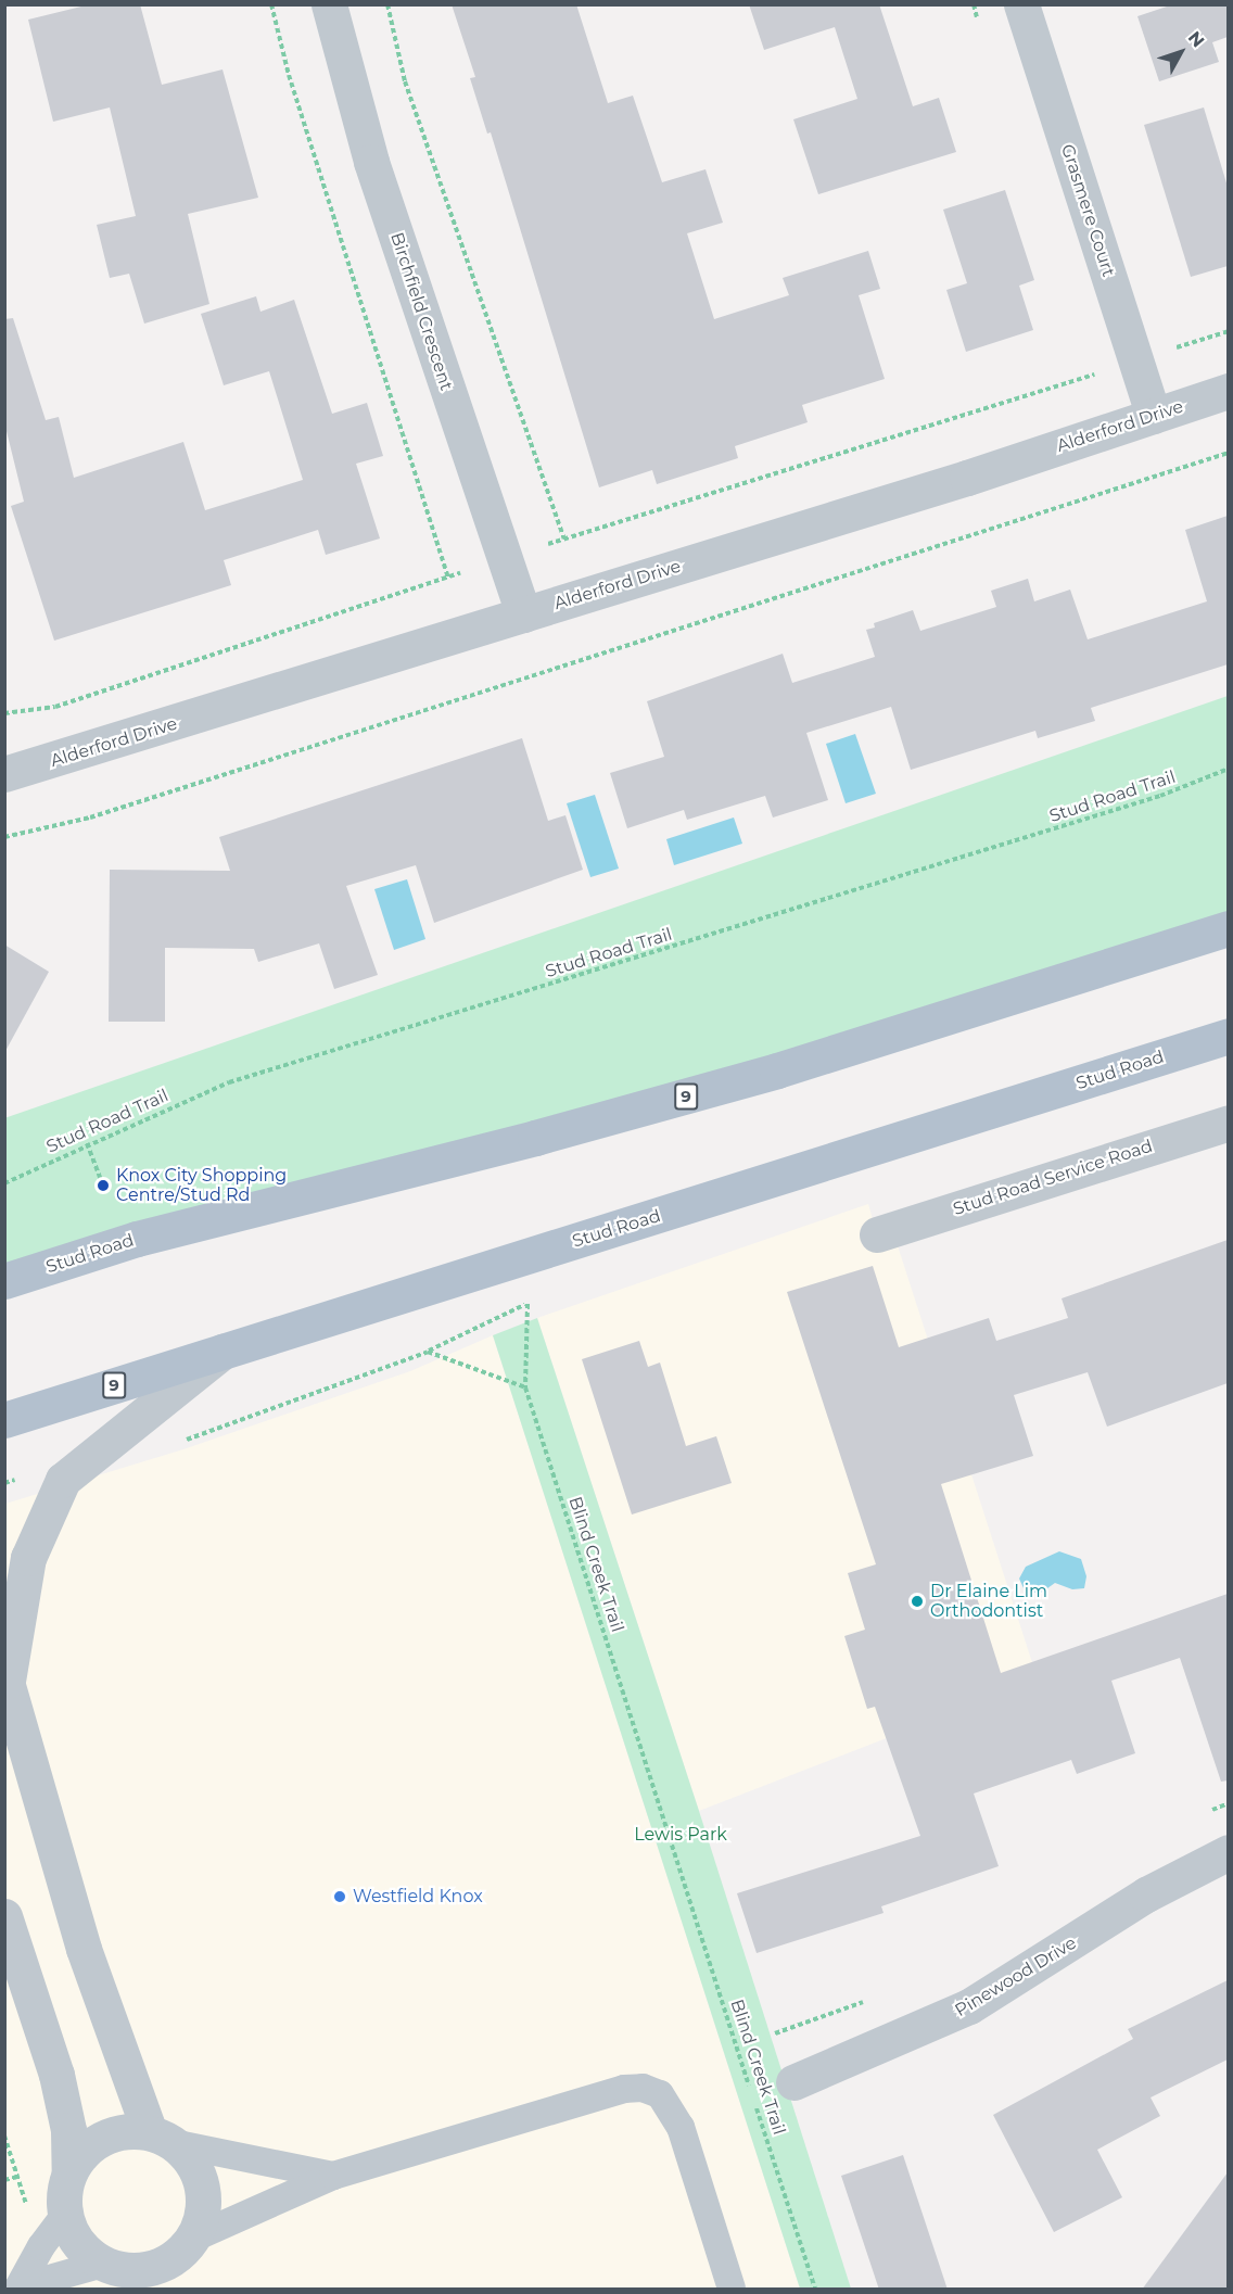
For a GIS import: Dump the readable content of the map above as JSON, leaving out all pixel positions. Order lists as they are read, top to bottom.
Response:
{
  "streets": {
    "main road": ["Stud Road", "9"],
    "street": [
      "Grasmere Court",
      "Birchfield Crescent",
      "Alderford Drive",
      "Stud Road Service Road",
      "Pinewood Drive"
    ],
    "path": ["Stud Road Trail", "Blind Creek Trail"]
  },
  "crossings": [
    ["Grasmere Court", "Alderford Drive"],
    ["Birchfield Crescent", "Alderford Drive"]
  ],
  "parks": ["Lewis Park"],
  "places": ["Knox City Shopping Centre/Stud Rd", "Dr Elaine Lim Orthodontist", "Westfield Knox"],
  "north": "top right"
}
